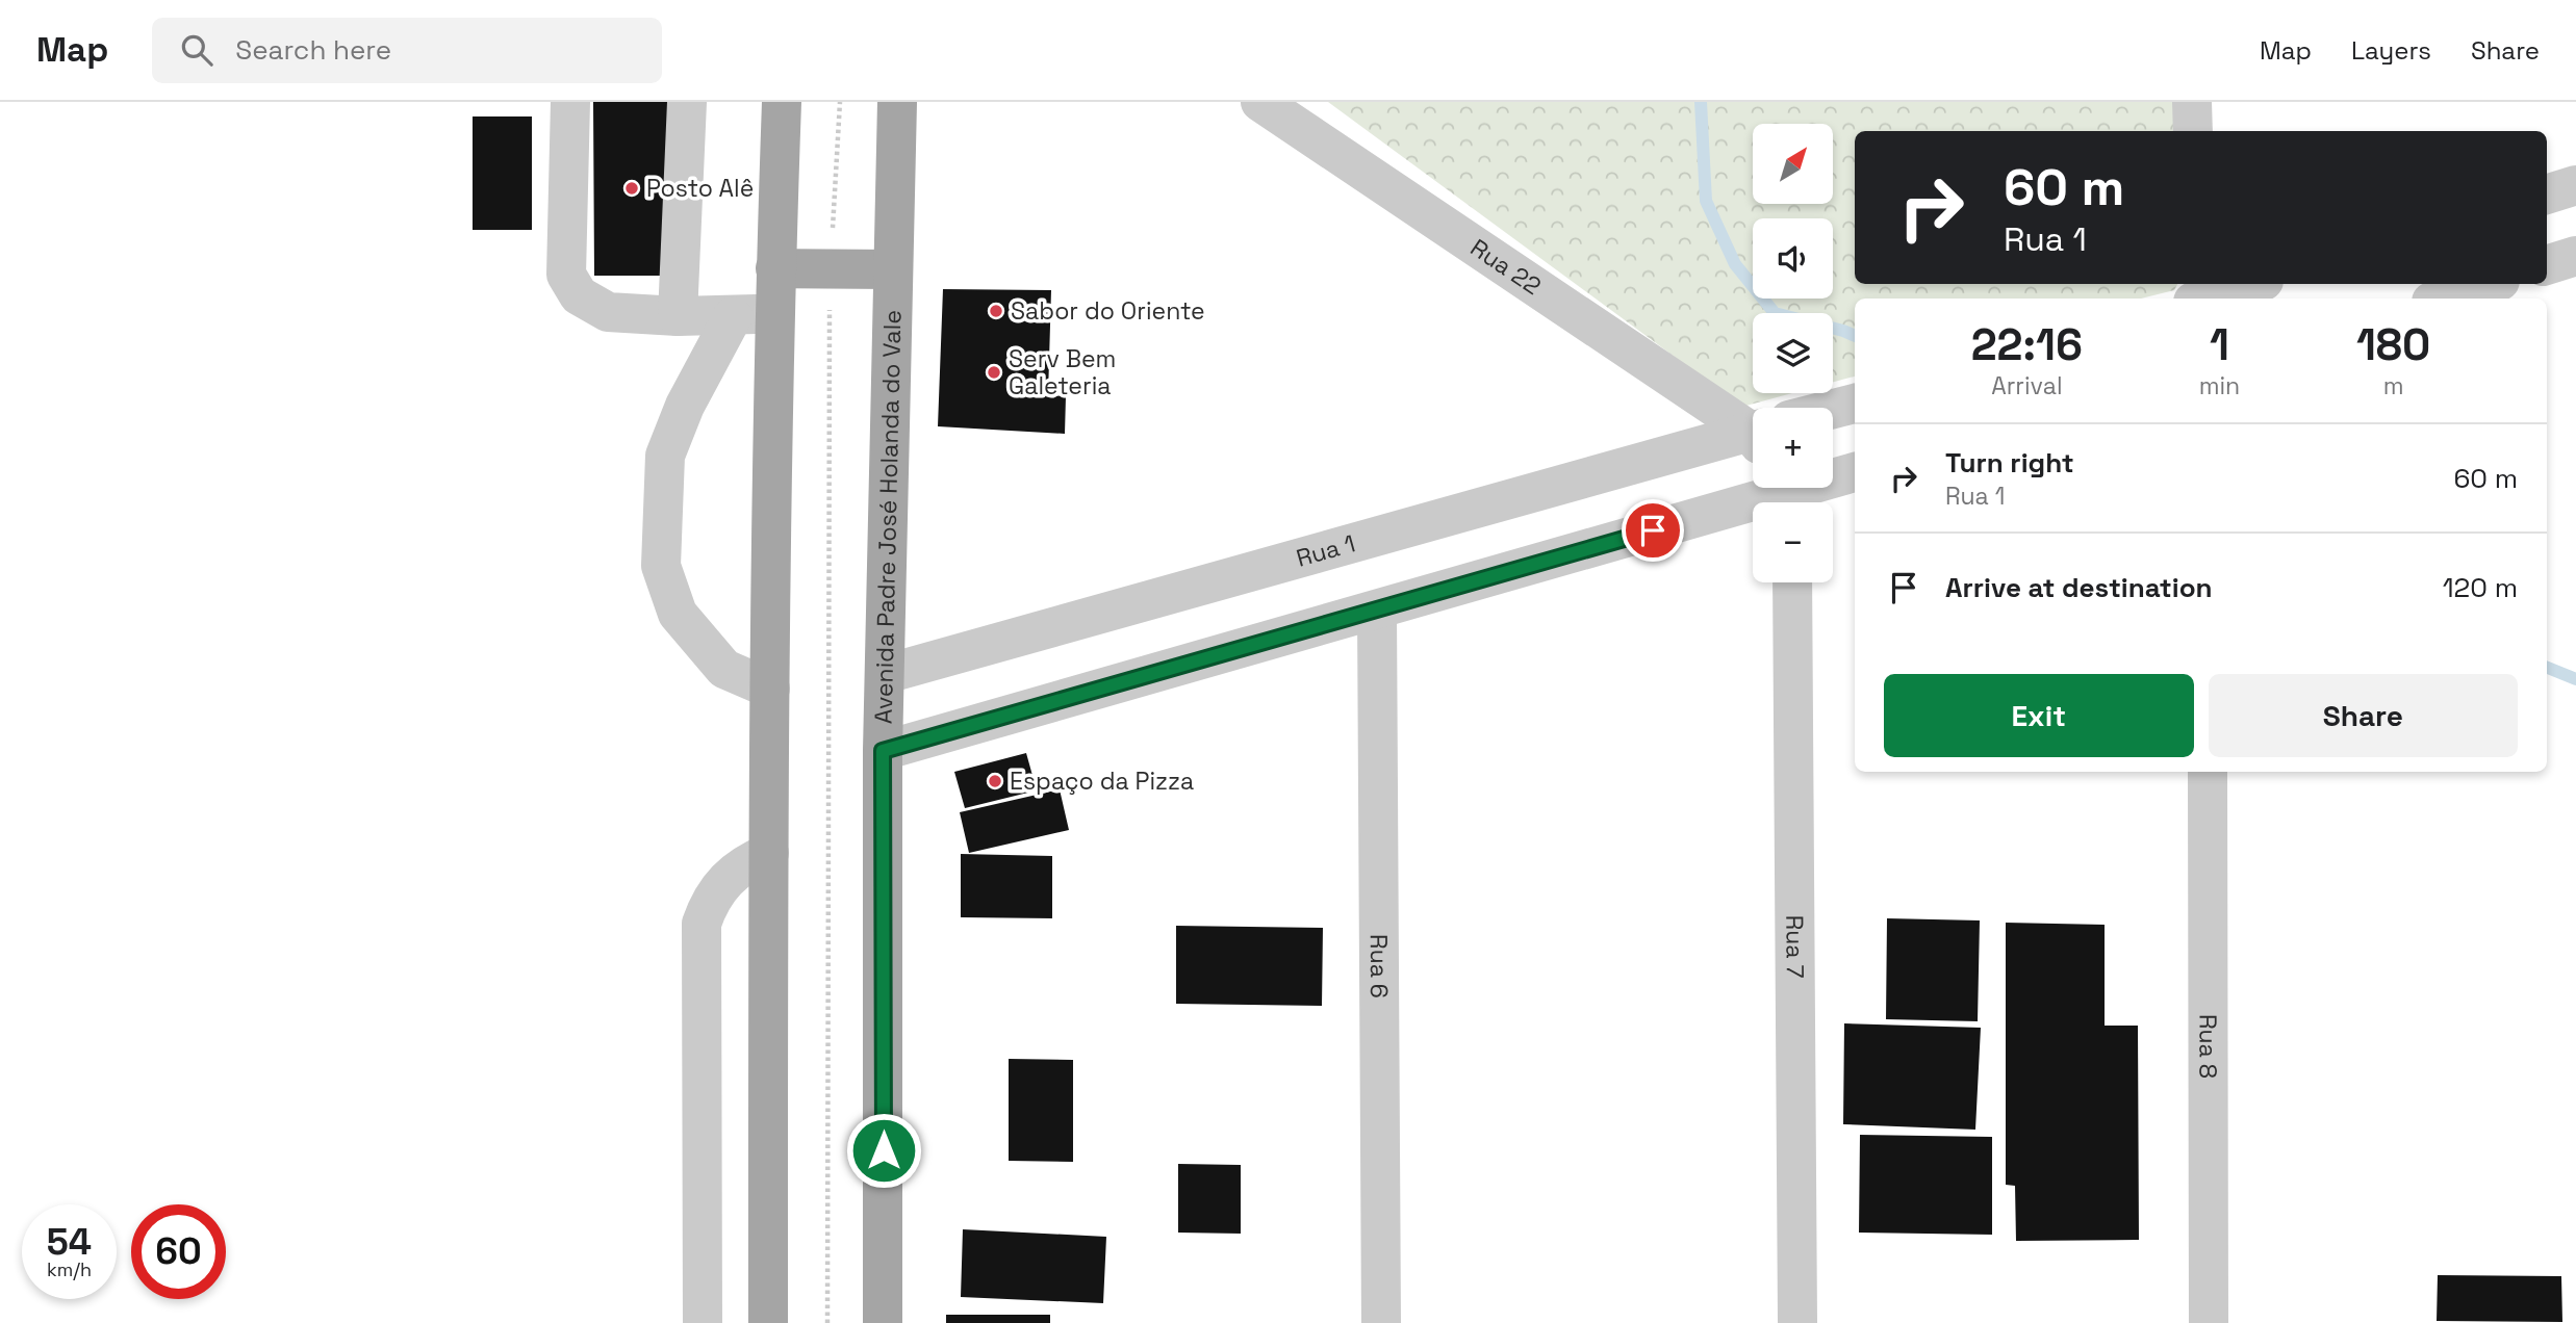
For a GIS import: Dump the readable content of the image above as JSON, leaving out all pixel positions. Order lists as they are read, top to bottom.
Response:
{
  "streets": {
    "main road": ["Avenida Padre José Holanda do Vale"],
    "street": [
      "Rua 22",
      "Rua 1",
      "Rua 7",
      "Rua 6",
      "Rua 8"
    ]
  },
  "crossings": [
    ["Avenida Padre José Holanda do Vale", "Rua 1"]
  ],
  "places": [
    "Posto Alê",
    "Sabor do Oriente",
    "Serv Bem Galeteria",
    "Espaço da Pizza"
  ],
  "north": "top right",
  "page": {
    "header": "Map",
    "search": "Search here",
    "nav": ["Map", "Layers", "Share"],
    "map_buttons": ["+", "−"],
    "turn": ["60 m", "Rua 1"],
    "eta": [
      "22:16",
      "Arrival",
      "1",
      "min",
      "180",
      "m"
    ],
    "list": [
      {
        "name": "Turn right",
        "note": "Rua 1",
        "value": "60 m"
      },
      {
        "name": "Arrive at destination",
        "value": "120 m"
      }
    ],
    "buttons": ["Exit", "Share"],
    "speed": "54 km/h",
    "limit": "60"
  }
}
